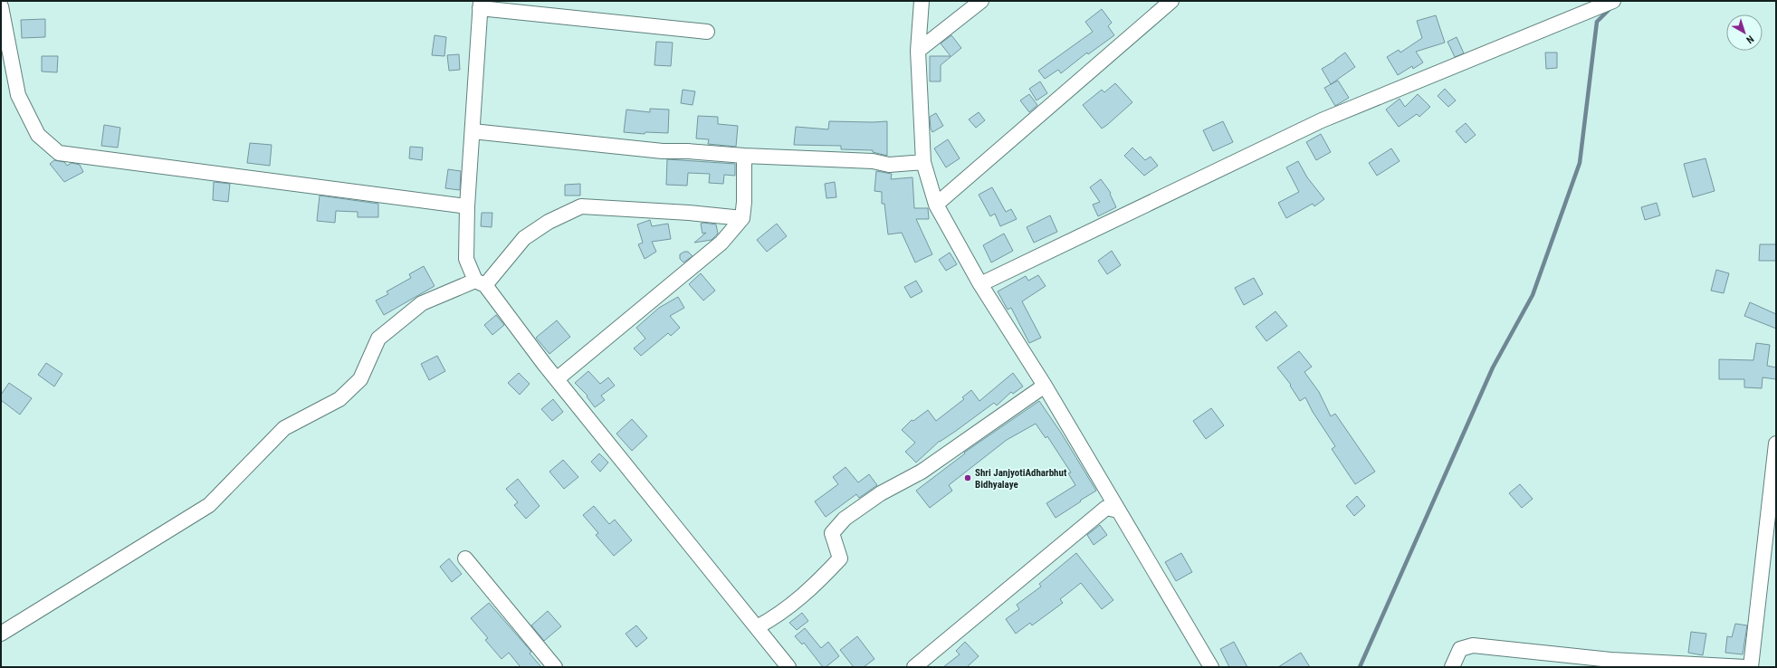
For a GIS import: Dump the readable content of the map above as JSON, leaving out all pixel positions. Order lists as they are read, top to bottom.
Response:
{
  "places": ["Shri JanjyotiAdharbhut Bidhyalaye"],
  "north": "bottom right"
}
